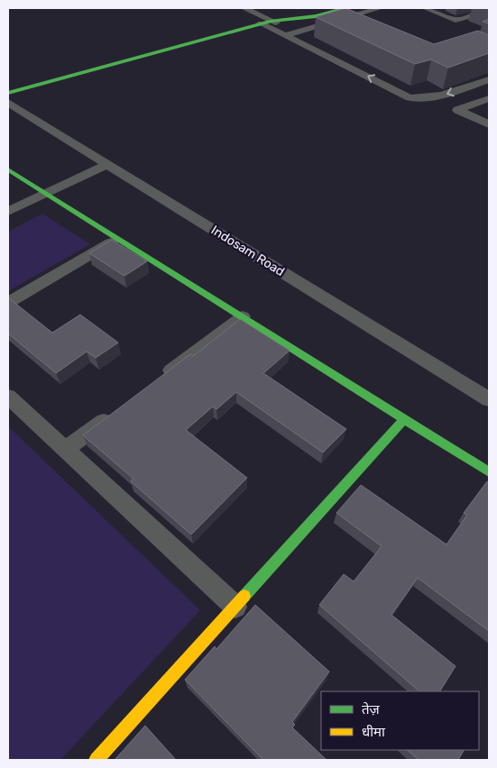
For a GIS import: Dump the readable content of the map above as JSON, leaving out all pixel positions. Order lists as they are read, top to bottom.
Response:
{
  "streets": {
    "street": ["Indosam Road"]
  },
  "legend": ["तेज़", "धीमा"]
}
